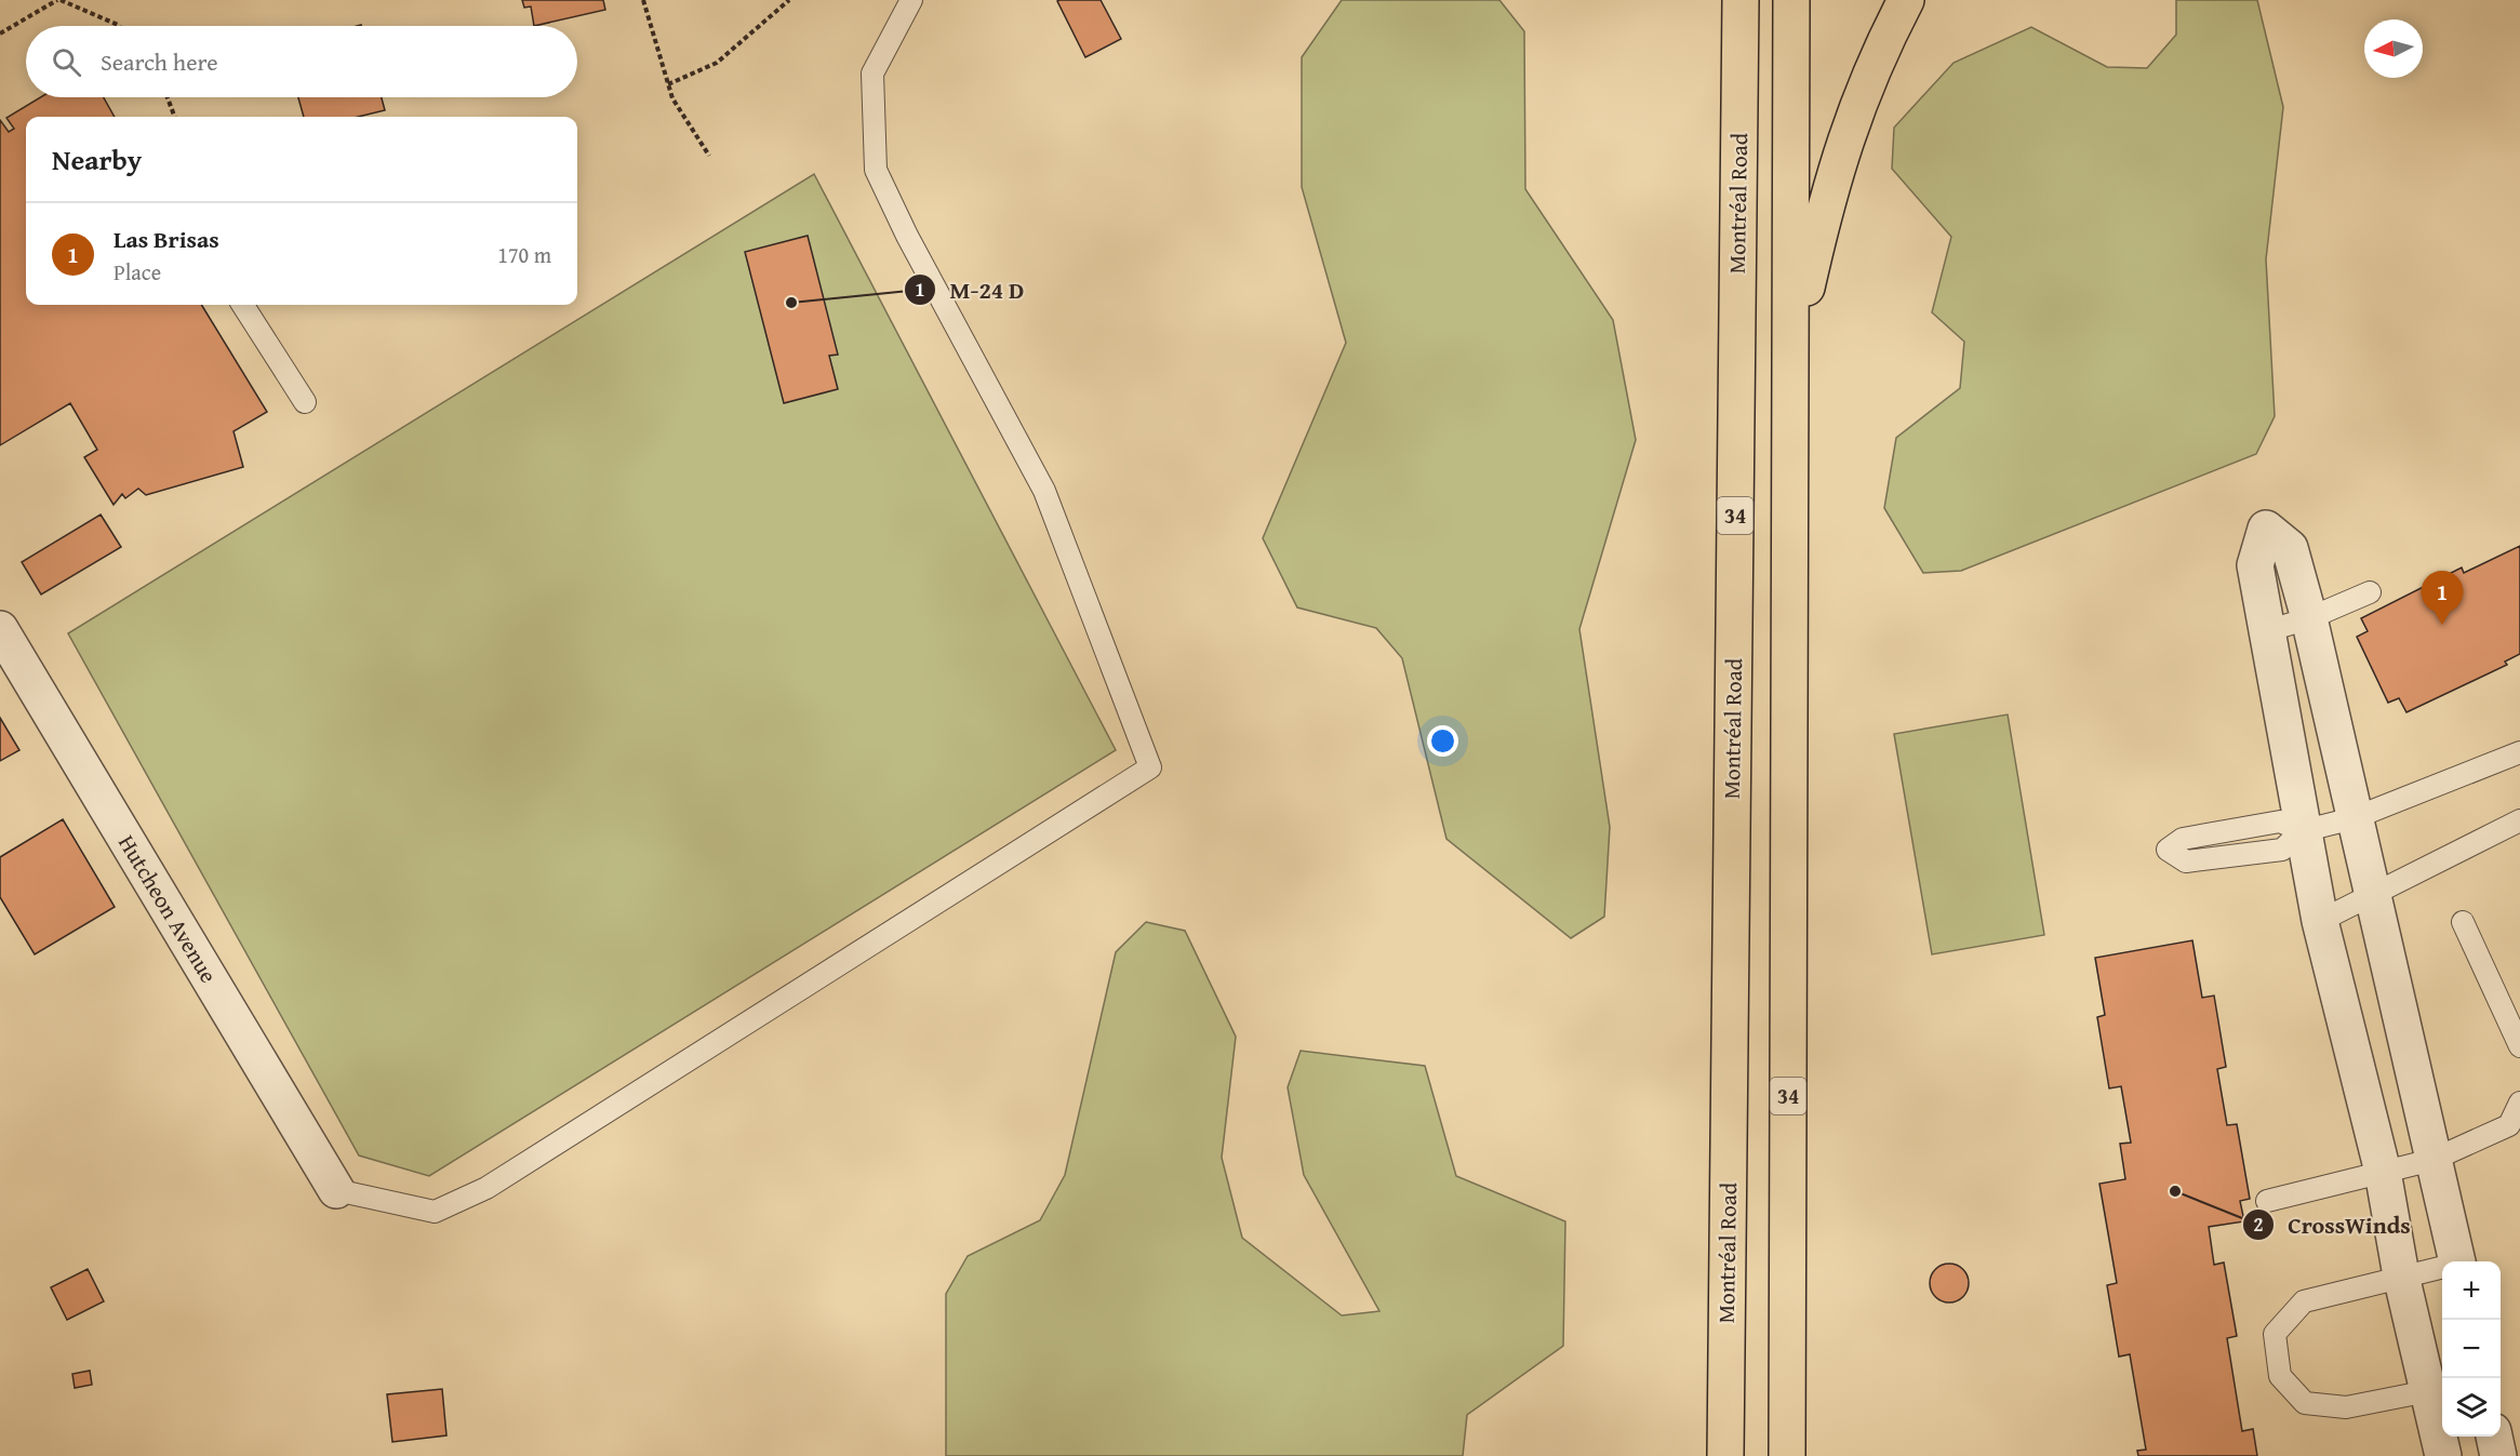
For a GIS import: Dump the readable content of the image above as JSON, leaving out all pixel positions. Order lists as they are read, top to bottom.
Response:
{
  "streets": {
    "main road": ["Montréal Road", "34"],
    "street": ["Hutcheon Avenue"]
  },
  "places": ["M-24 D", "CrossWinds"],
  "north": "left",
  "page": {
    "search": "Search here",
    "heading": "Nearby",
    "list": [
      {
        "mark": "1",
        "name": "Las Brisas",
        "note": "Place",
        "value": "170 m"
      }
    ],
    "pins": "1",
    "map_buttons": ["+", "−"]
  }
}
